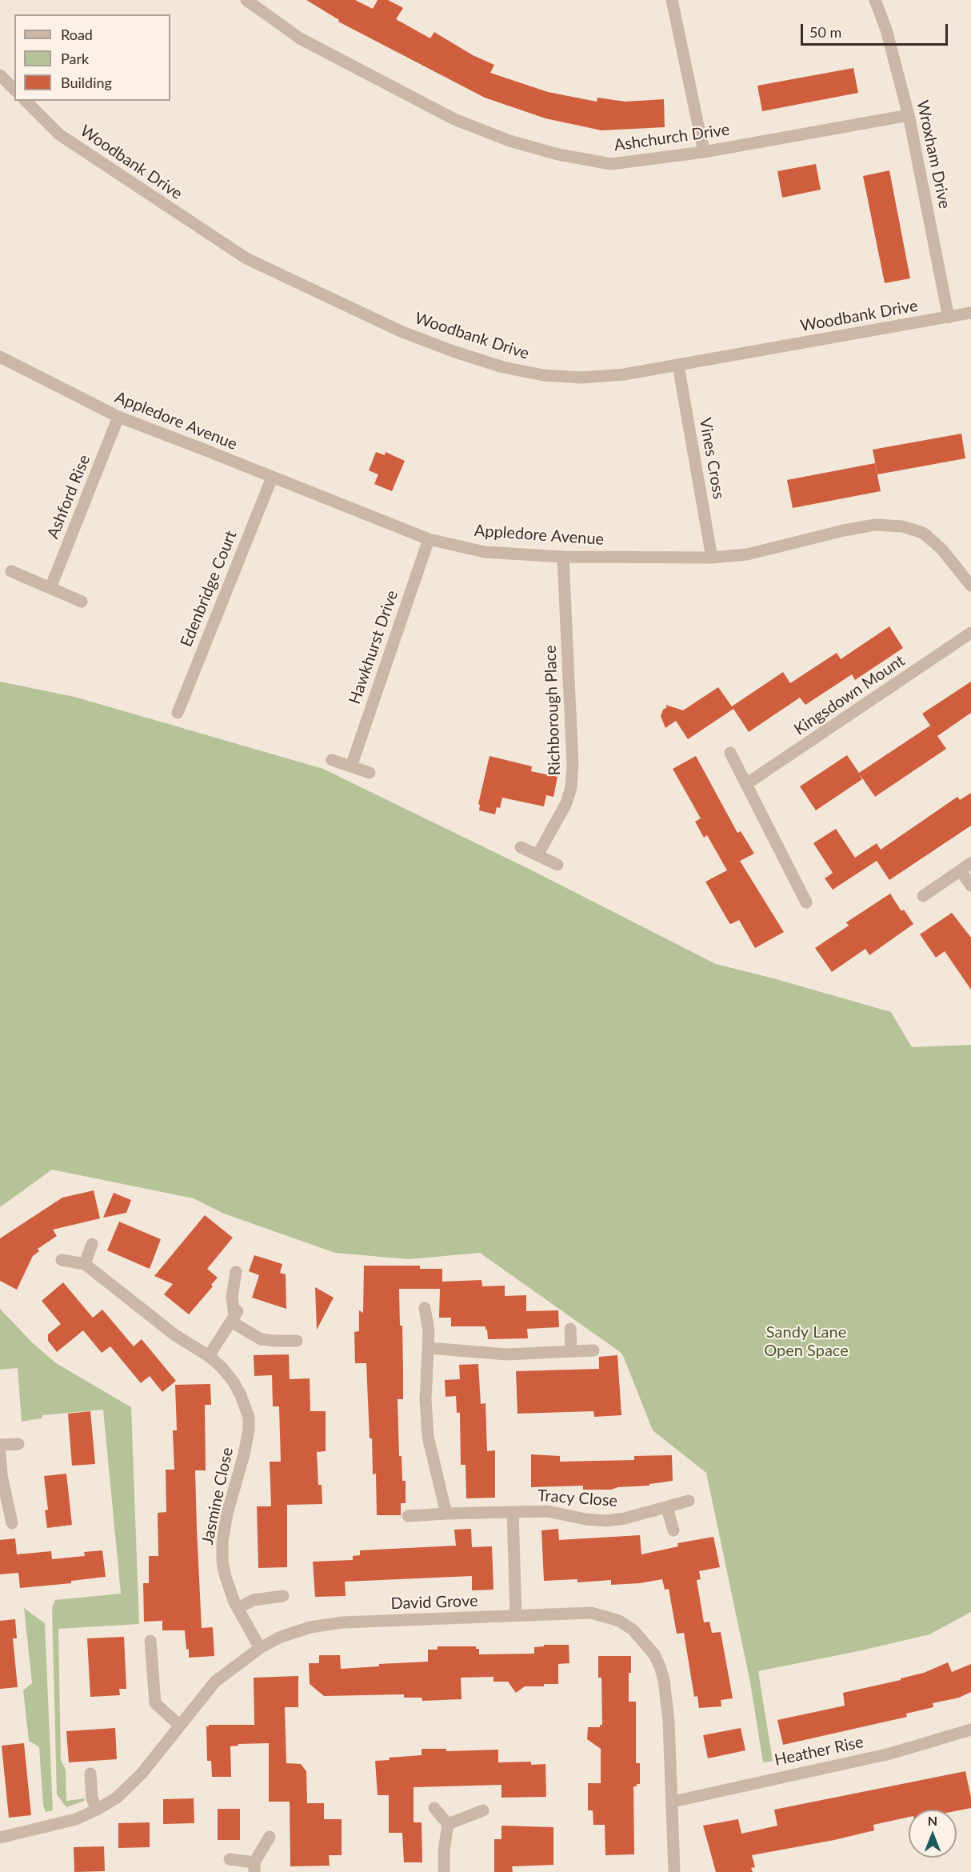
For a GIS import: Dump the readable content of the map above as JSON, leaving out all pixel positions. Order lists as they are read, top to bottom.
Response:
{
  "streets": {
    "street": [
      "Ashchurch Drive",
      "Wroxham Drive",
      "Woodbank Drive",
      "Appledore Avenue",
      "Vines Cross",
      "Ashford Rise",
      "Edenbridge Court",
      "Hawkhurst Drive",
      "Kingsdown Mount",
      "Richborough Place",
      "Jasmine Close",
      "Tracy Close",
      "David Grove",
      "Heather Rise"
    ]
  },
  "crossings": [
    ["Ashchurch Drive", "Wroxham Drive"],
    ["Wroxham Drive", "Woodbank Drive"],
    ["Woodbank Drive", "Vines Cross"],
    ["Appledore Avenue", "Vines Cross"],
    ["Appledore Avenue", "Ashford Rise"],
    ["Appledore Avenue", "Edenbridge Court"],
    ["Appledore Avenue", "Hawkhurst Drive"],
    ["Appledore Avenue", "Richborough Place"],
    ["Jasmine Close", "David Grove"],
    ["David Grove", "Heather Rise"]
  ],
  "parks": ["Sandy Lane Open Space"],
  "legend": ["Road", "Park", "Building"],
  "scale_bar": "50 m",
  "north": "top"
}
